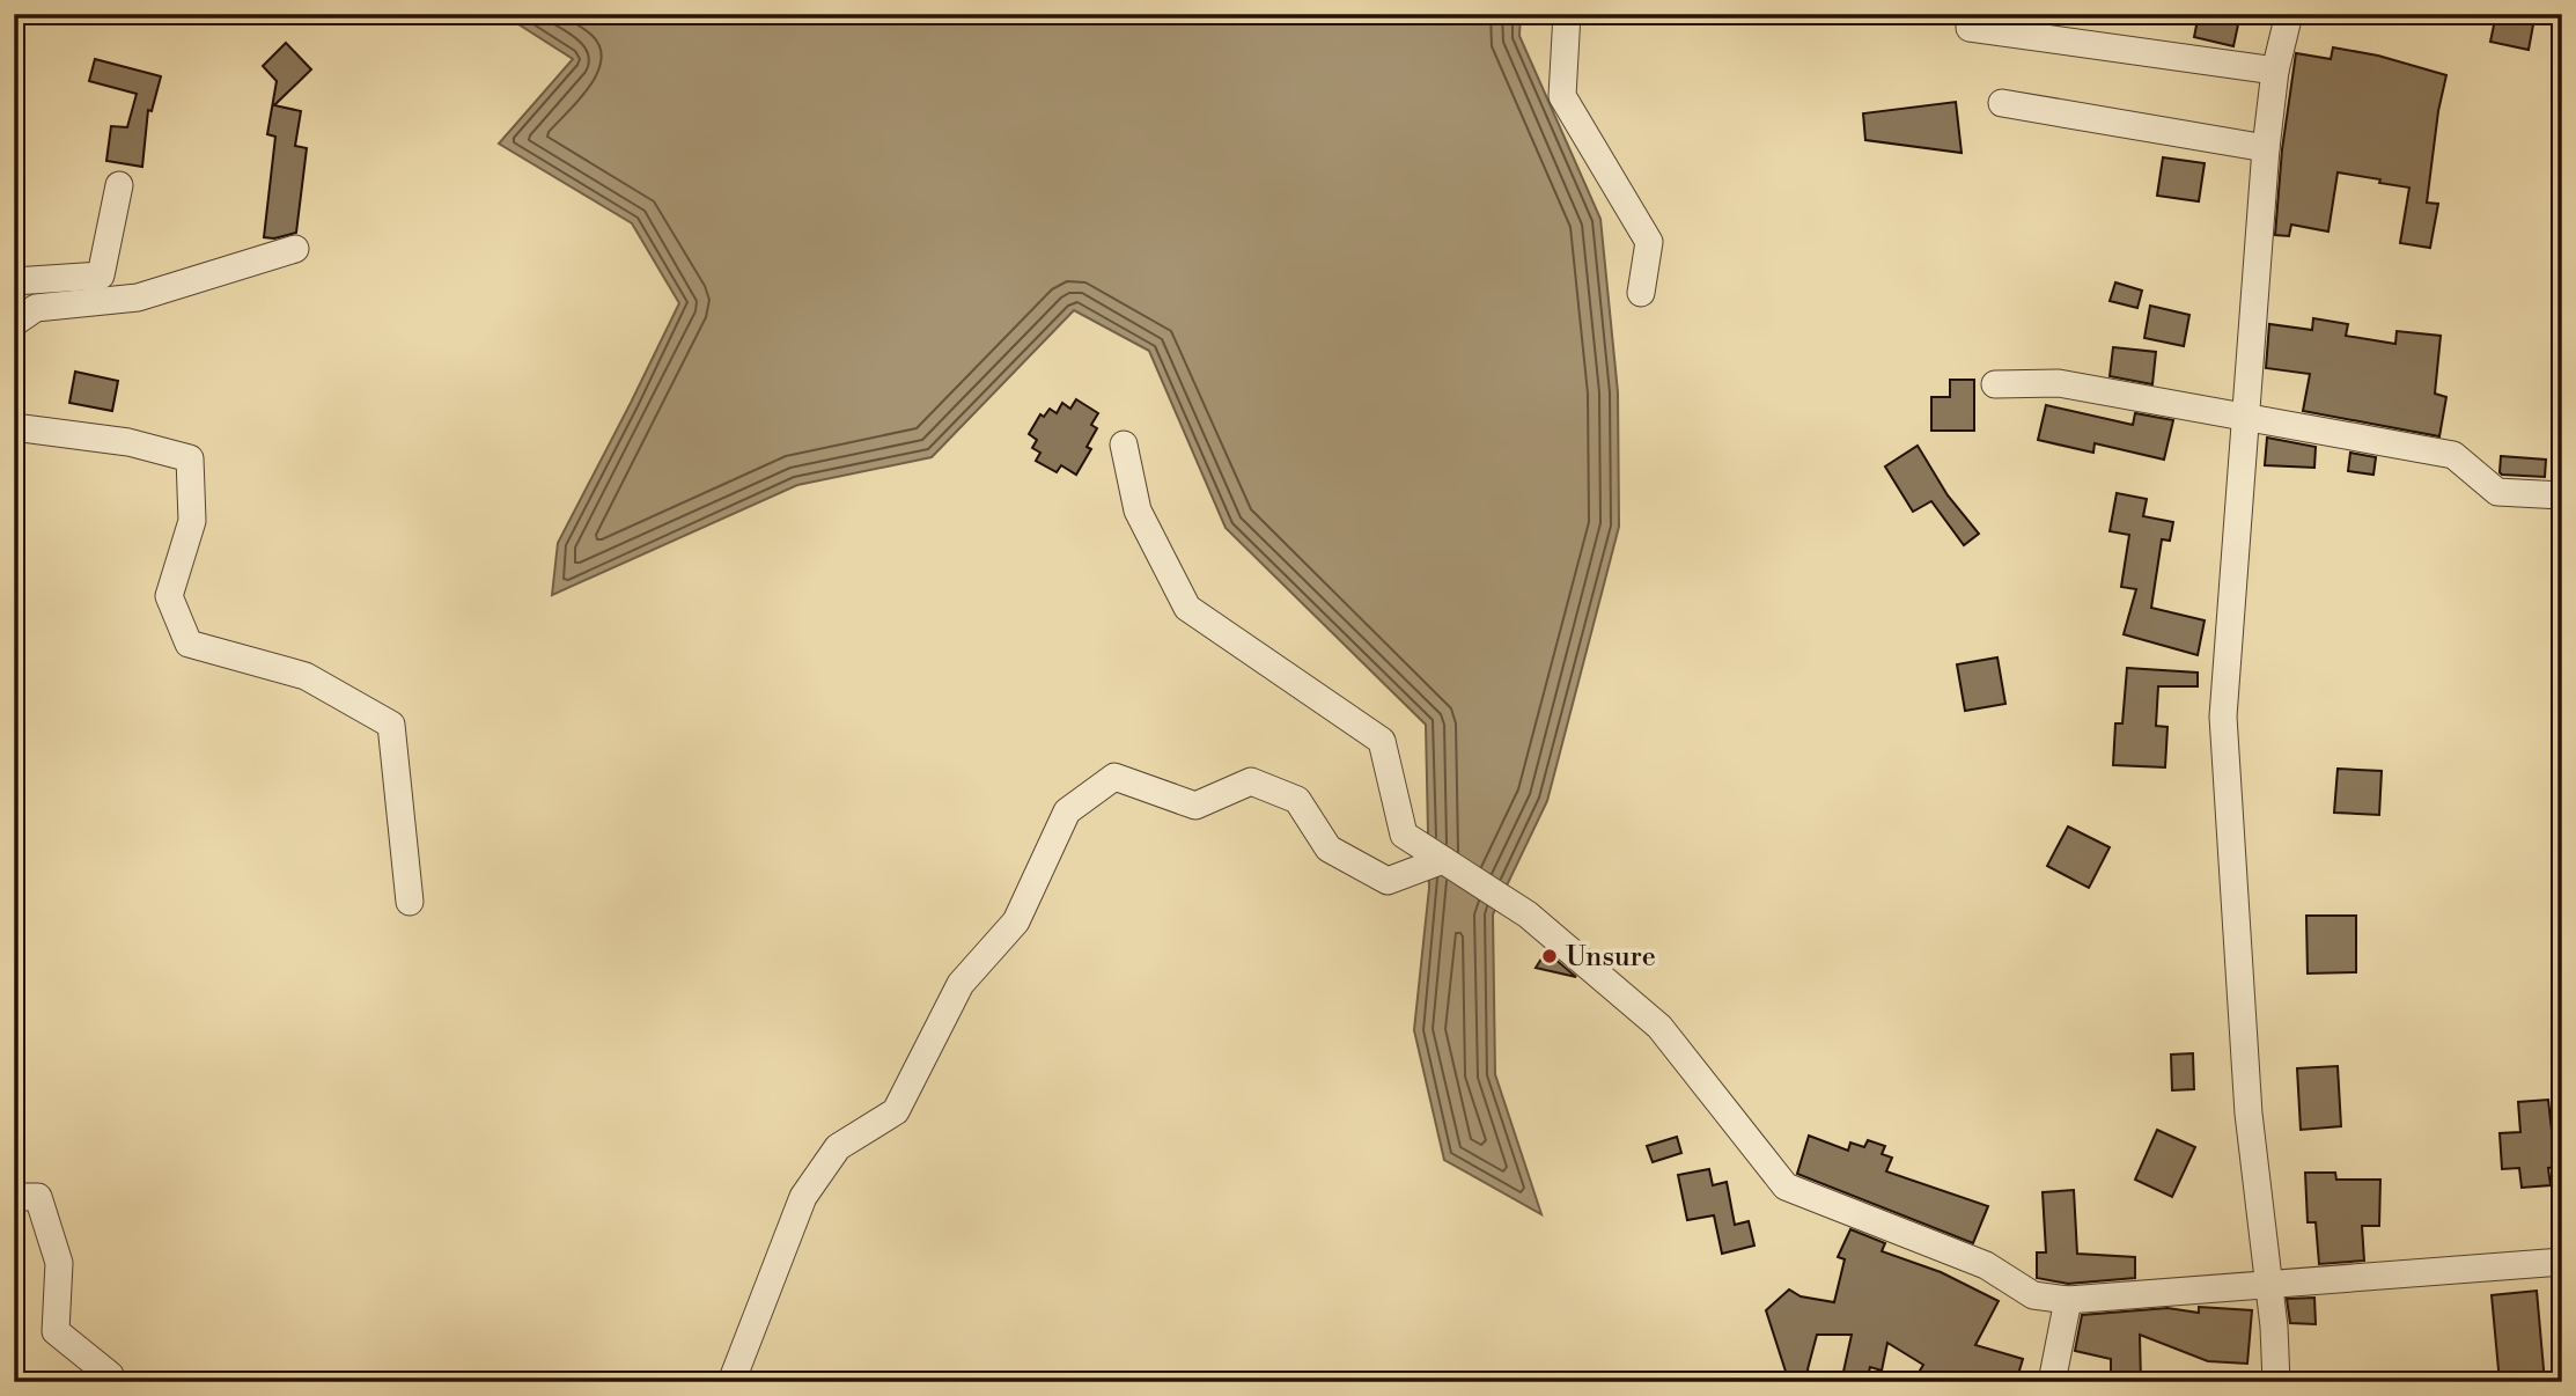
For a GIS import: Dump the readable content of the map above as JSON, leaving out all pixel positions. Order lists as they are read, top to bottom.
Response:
{
  "places": ["Unsure"]
}
